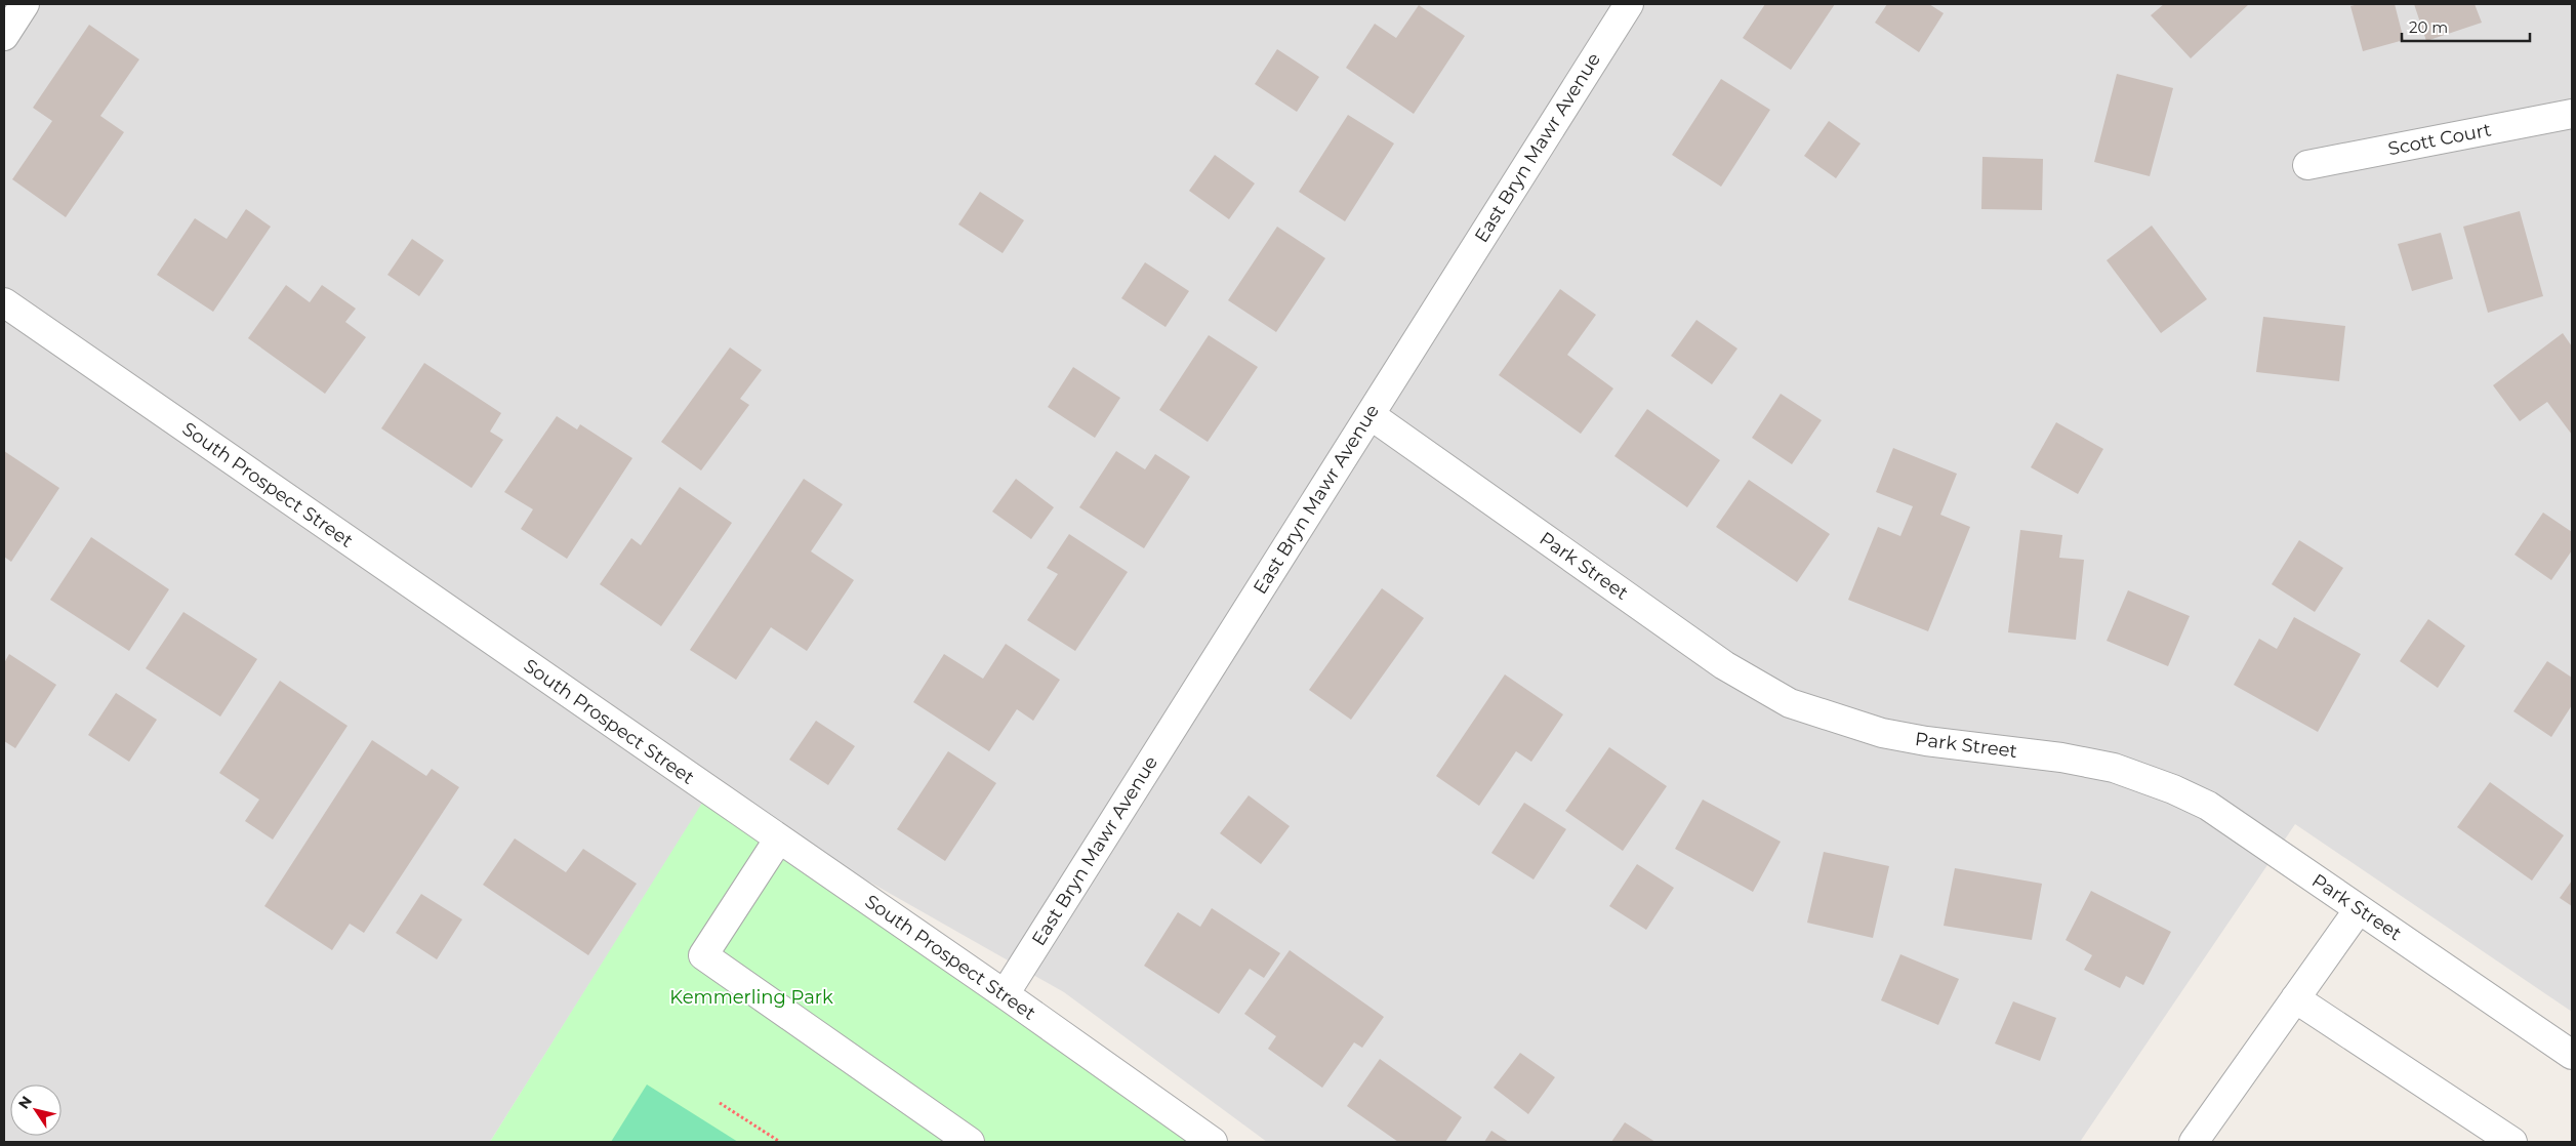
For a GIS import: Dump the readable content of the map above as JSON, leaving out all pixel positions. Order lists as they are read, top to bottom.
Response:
{
  "streets": {
    "street": [
      "Scott Court",
      "East Bryn Mawr Avenue",
      "South Prospect Street",
      "Park Street"
    ]
  },
  "crossings": [
    ["East Bryn Mawr Avenue", "South Prospect Street"],
    ["East Bryn Mawr Avenue", "Park Street"]
  ],
  "parks": ["Kemmerling Park"],
  "scale_bar": "20 m",
  "north": "top left"
}
